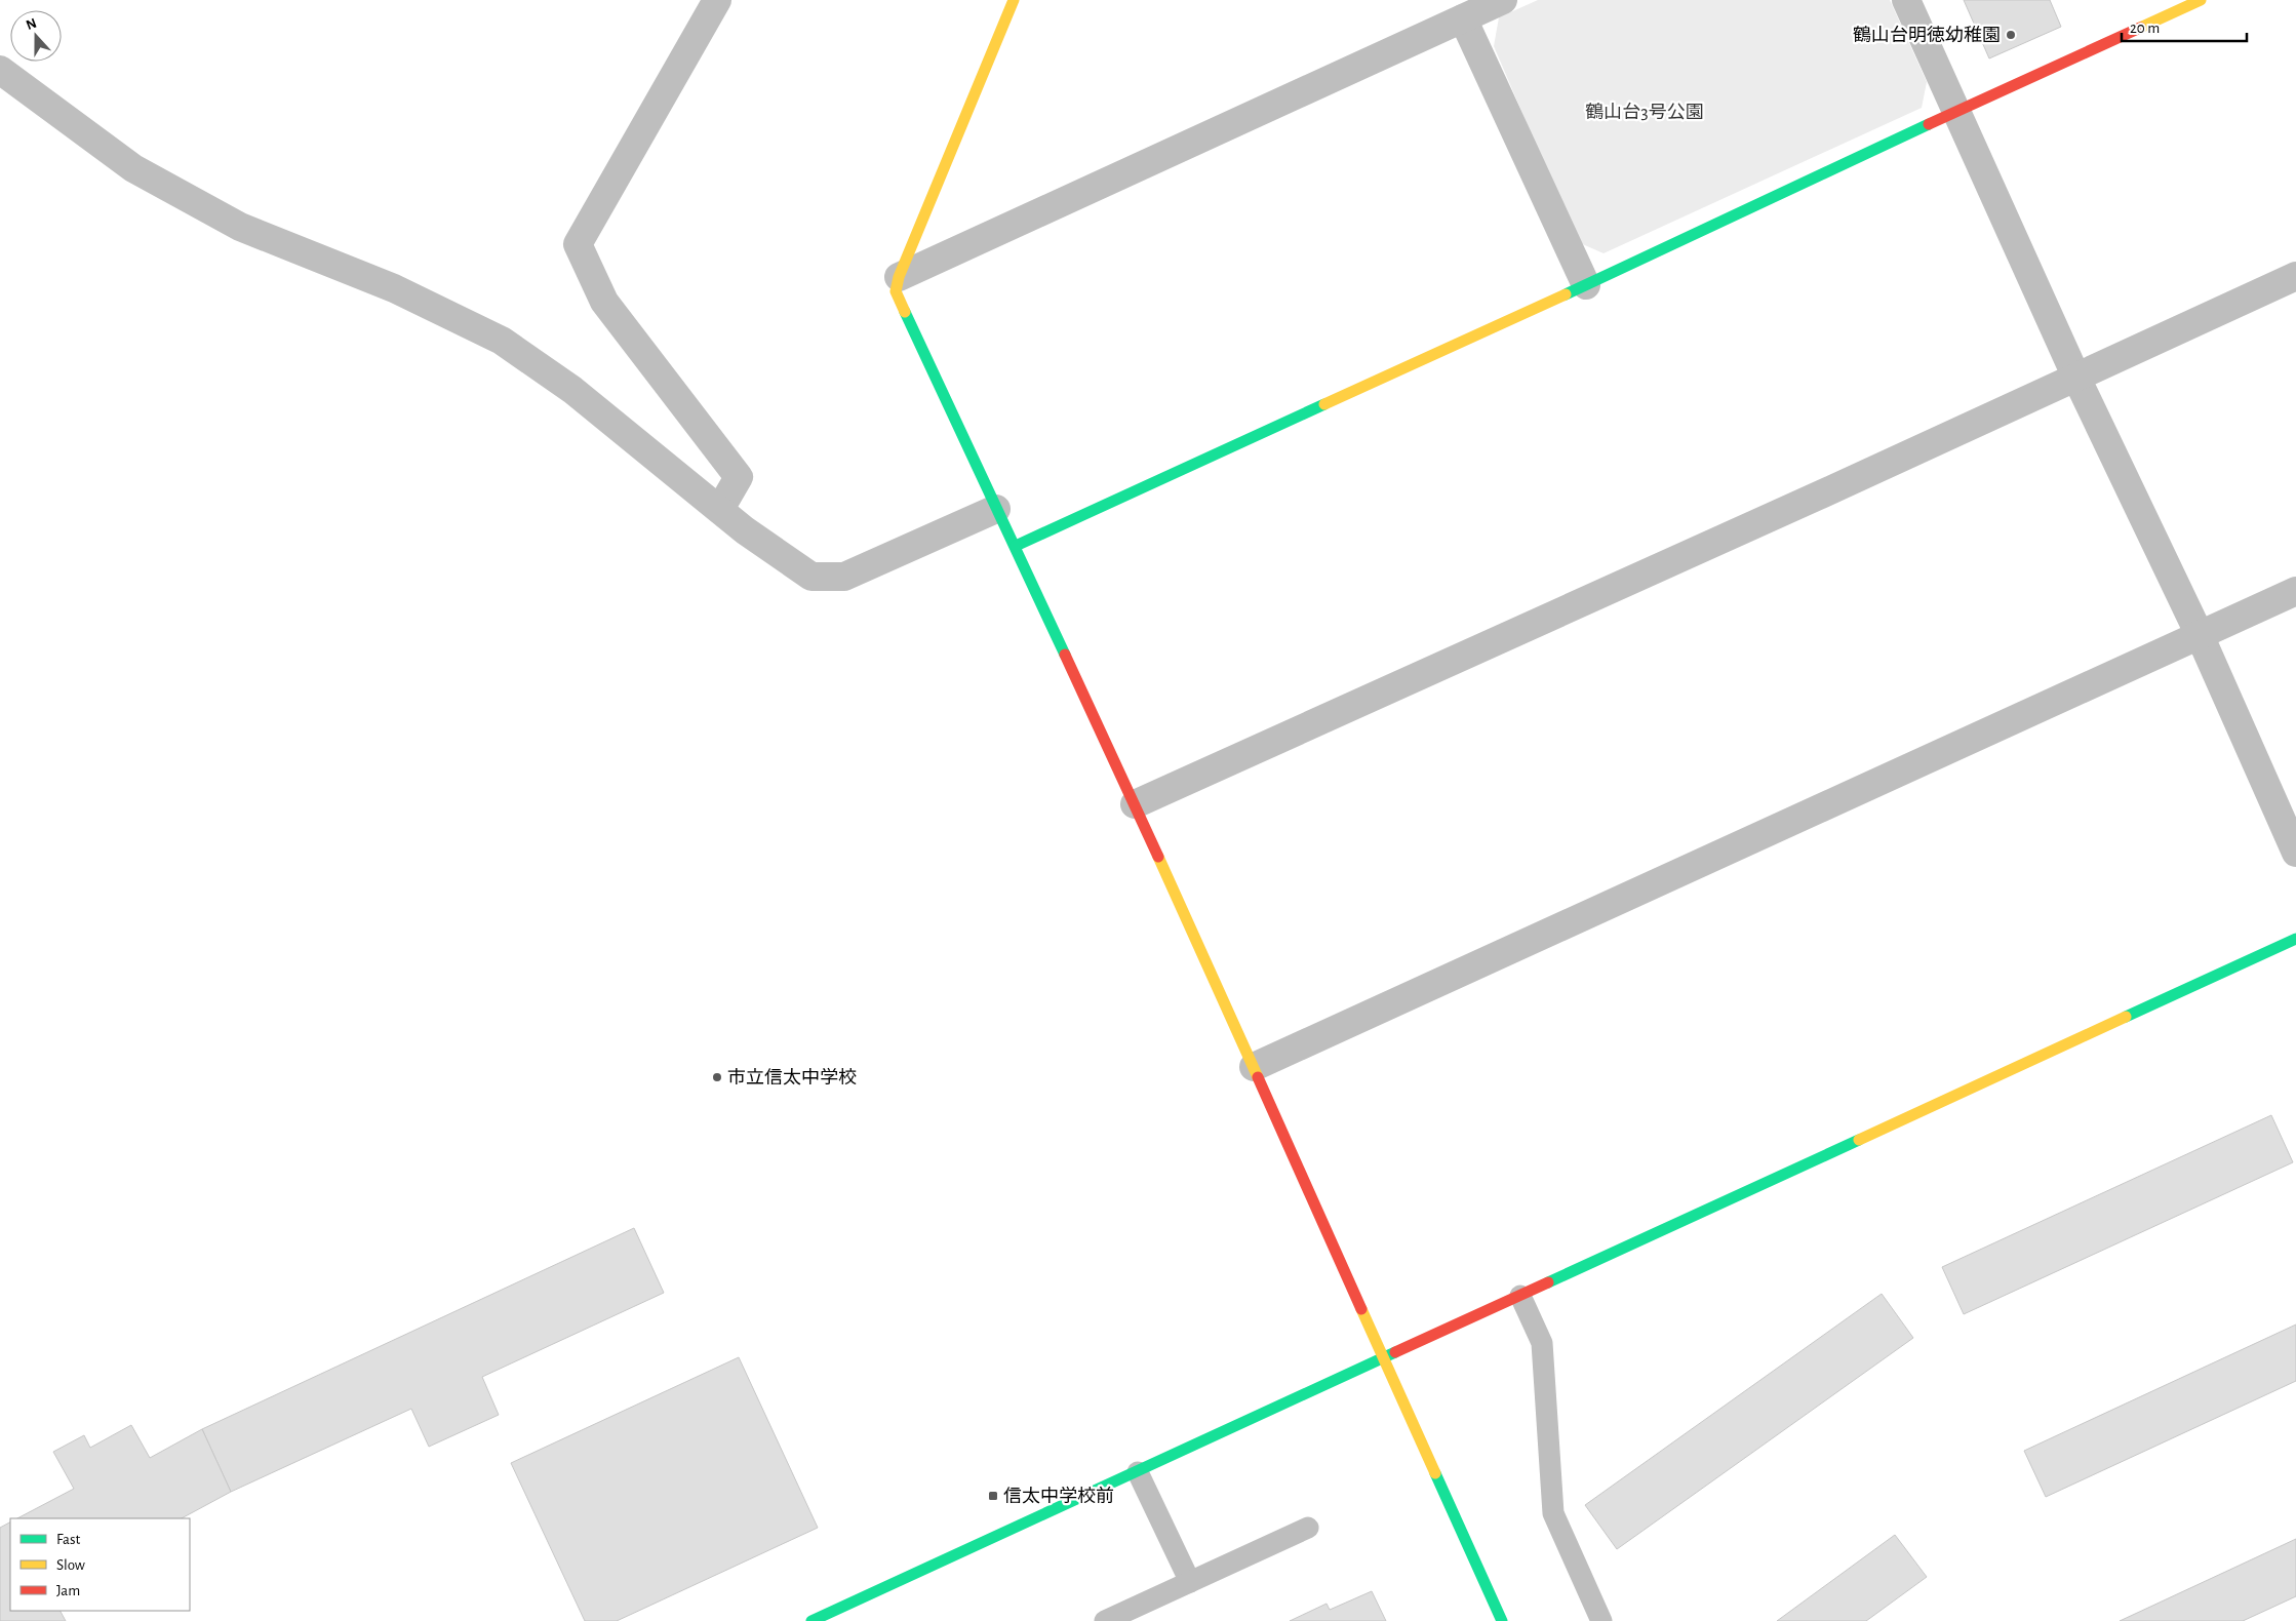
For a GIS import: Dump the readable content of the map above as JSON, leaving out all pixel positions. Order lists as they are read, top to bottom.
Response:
{
  "parks": ["鶴山台3号公園"],
  "places": {
    "other": ["鶴山台明徳幼稚園", "市立信太中学校"],
    "transit": ["信太中学校前"]
  },
  "legend": ["Fast", "Slow", "Jam"],
  "scale_bar": "20 m",
  "north": "top"
}
